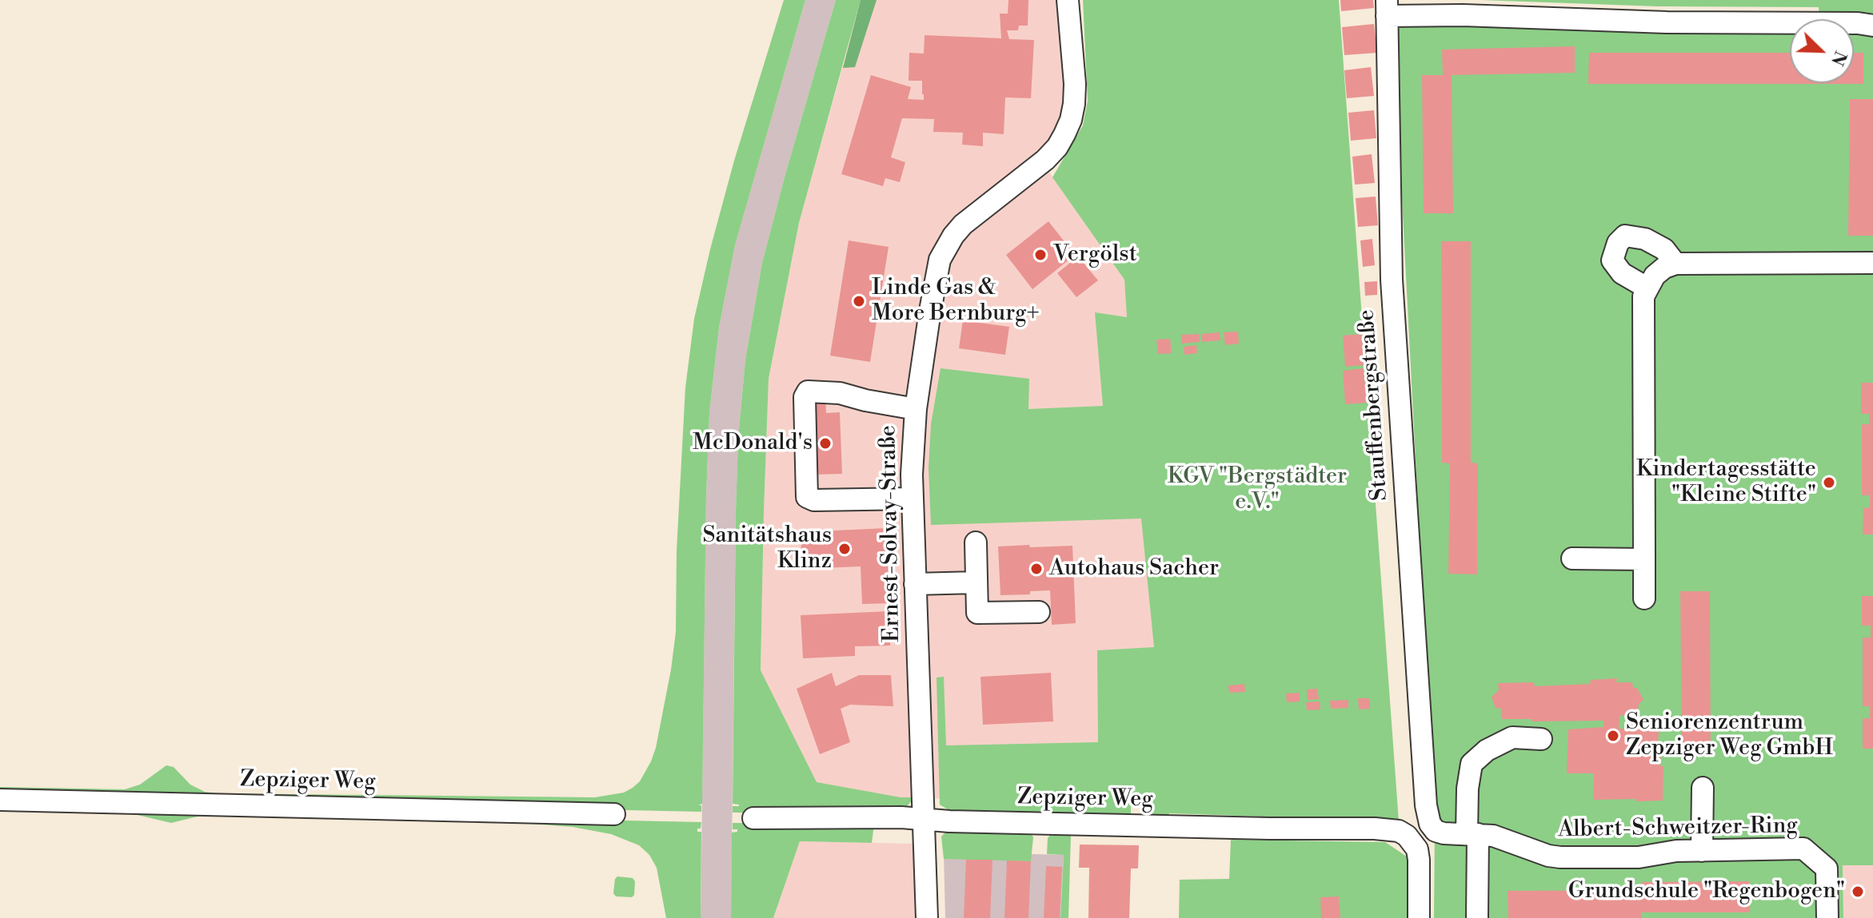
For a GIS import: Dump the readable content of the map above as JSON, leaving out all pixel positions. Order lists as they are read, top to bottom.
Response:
{
  "streets": {
    "street": [
      "Stauffenbergstraße",
      "Ernest-Solvay-Straße",
      "Zepziger Weg",
      "Albert-Schweitzer-Ring"
    ]
  },
  "crossings": [
    ["Stauffenbergstraße", "Albert-Schweitzer-Ring"],
    ["Ernest-Solvay-Straße", "Zepziger Weg"]
  ],
  "parks": ["KGV \"Bergstädter e.V.\""],
  "places": [
    "Vergölst",
    "Linde Gas & More Bernburg+",
    "McDonald's",
    "Kindertagesstätte \"Kleine Stifte\"",
    "Sanitätshaus Klinz",
    "Autohaus Sacher",
    "Seniorenzentrum Zepziger Weg GmbH",
    "Grundschule \"Regenbogen\""
  ],
  "north": "bottom right"
}
